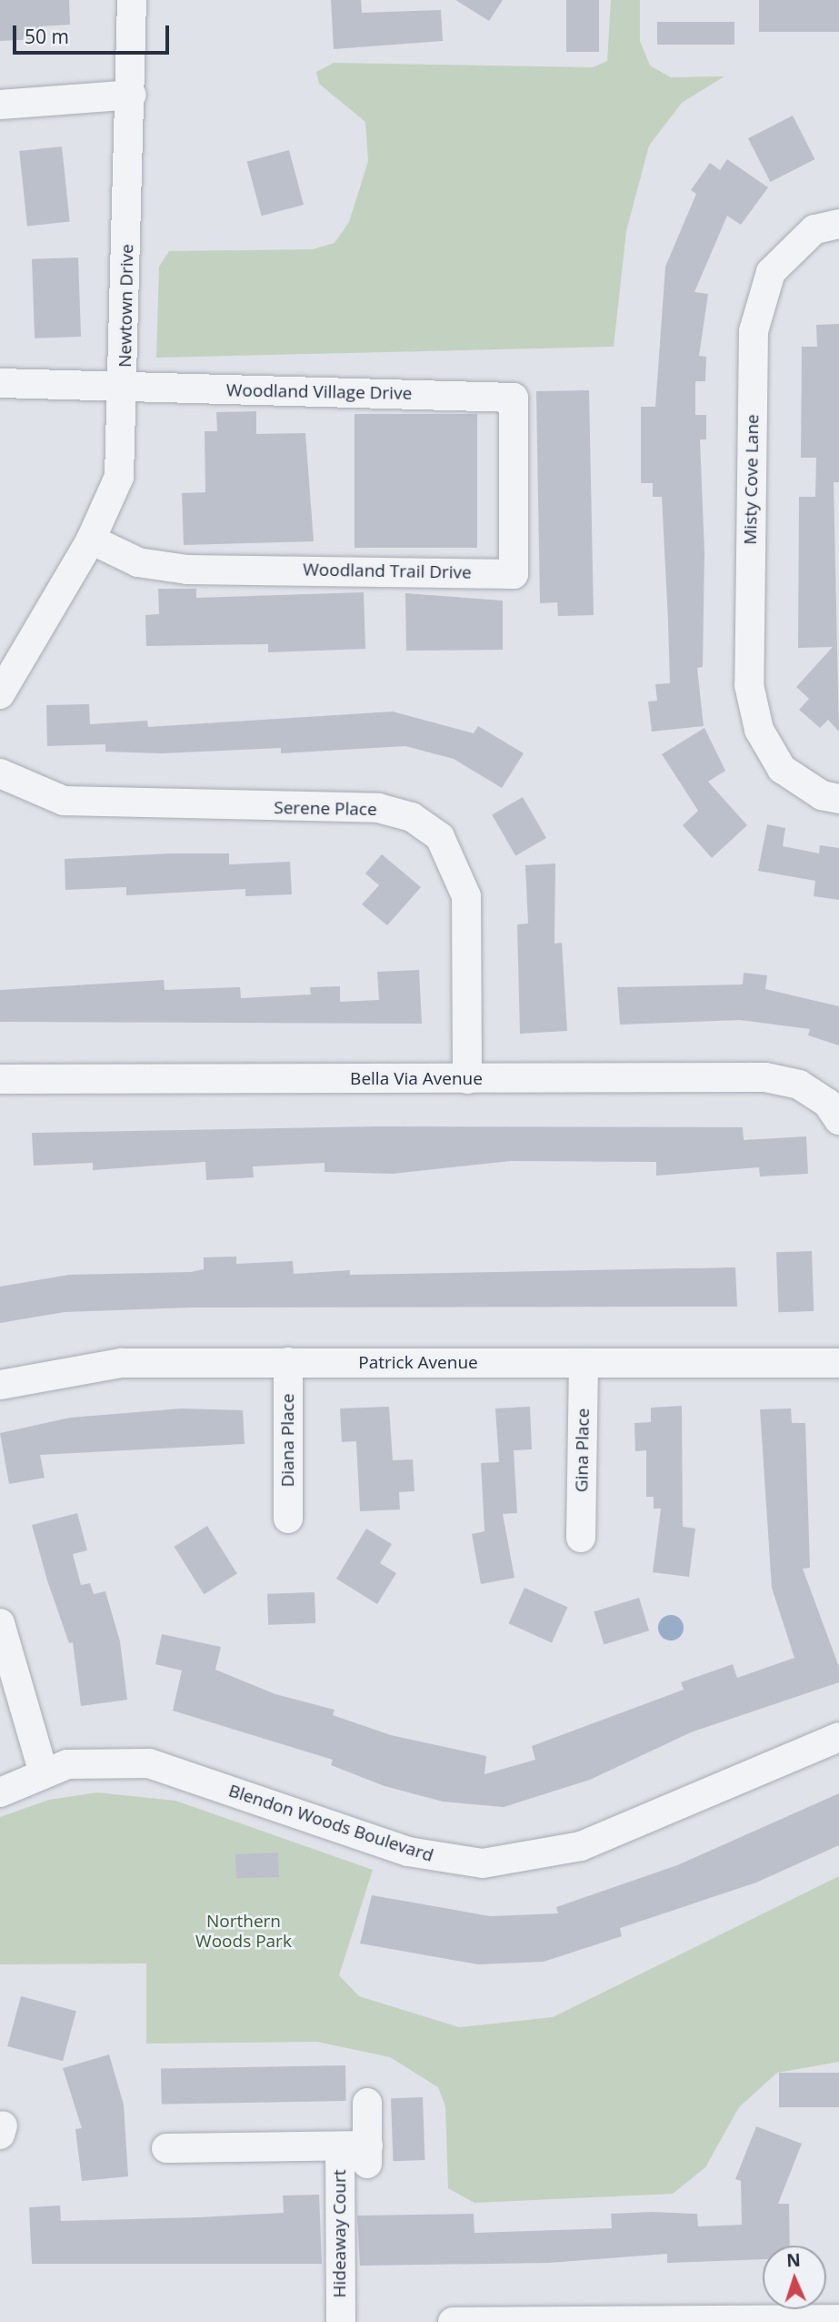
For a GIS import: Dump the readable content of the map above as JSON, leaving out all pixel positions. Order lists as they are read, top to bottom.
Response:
{
  "streets": {
    "street": [
      "Newtown Drive",
      "Woodland Village Drive",
      "Misty Cove Lane",
      "Woodland Trail Drive",
      "Serene Place",
      "Bella Via Avenue",
      "Patrick Avenue",
      "Diana Place",
      "Gina Place",
      "Blendon Woods Boulevard",
      "Hideaway Court"
    ]
  },
  "crossings": [
    ["Newtown Drive", "Woodland Village Drive"],
    ["Newtown Drive", "Woodland Trail Drive"],
    ["Woodland Village Drive", "Woodland Trail Drive"],
    ["Serene Place", "Bella Via Avenue"],
    ["Patrick Avenue", "Diana Place"],
    ["Patrick Avenue", "Gina Place"]
  ],
  "parks": ["Northern Woods Park"],
  "scale_bar": "50 m",
  "north": "top"
}
